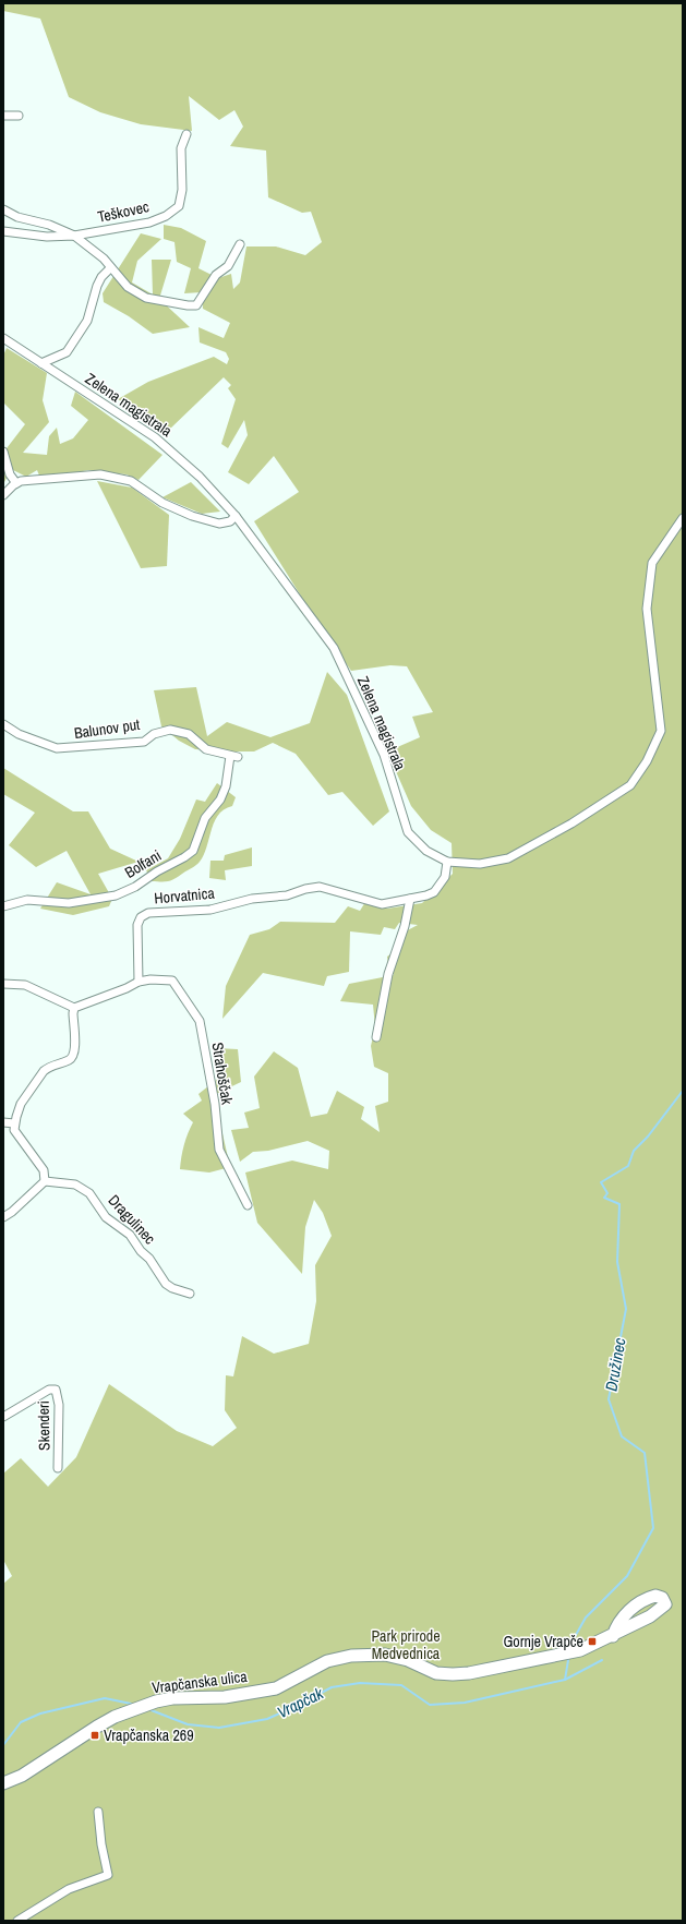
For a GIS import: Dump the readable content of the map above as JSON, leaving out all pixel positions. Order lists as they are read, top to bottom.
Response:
{
  "streets": {
    "street": [
      "Teškovec",
      "Zelena magistrala",
      "Balunov put",
      "Bolfani",
      "Horvatnica",
      "Strahoščak",
      "Dragulinec",
      "Skenderi",
      "Vrapčanska ulica"
    ]
  },
  "crossings": [
    ["Zelena magistrala", "Horvatnica"],
    ["Balunov put", "Bolfani"],
    ["Horvatnica", "Strahoščak"]
  ],
  "water": ["Družinec", "Vrapčak"],
  "parks": ["Park prirode Medvednica"],
  "places": {
    "transit": ["Gornje Vrapče", "Vrapčanska 269"]
  }
}
